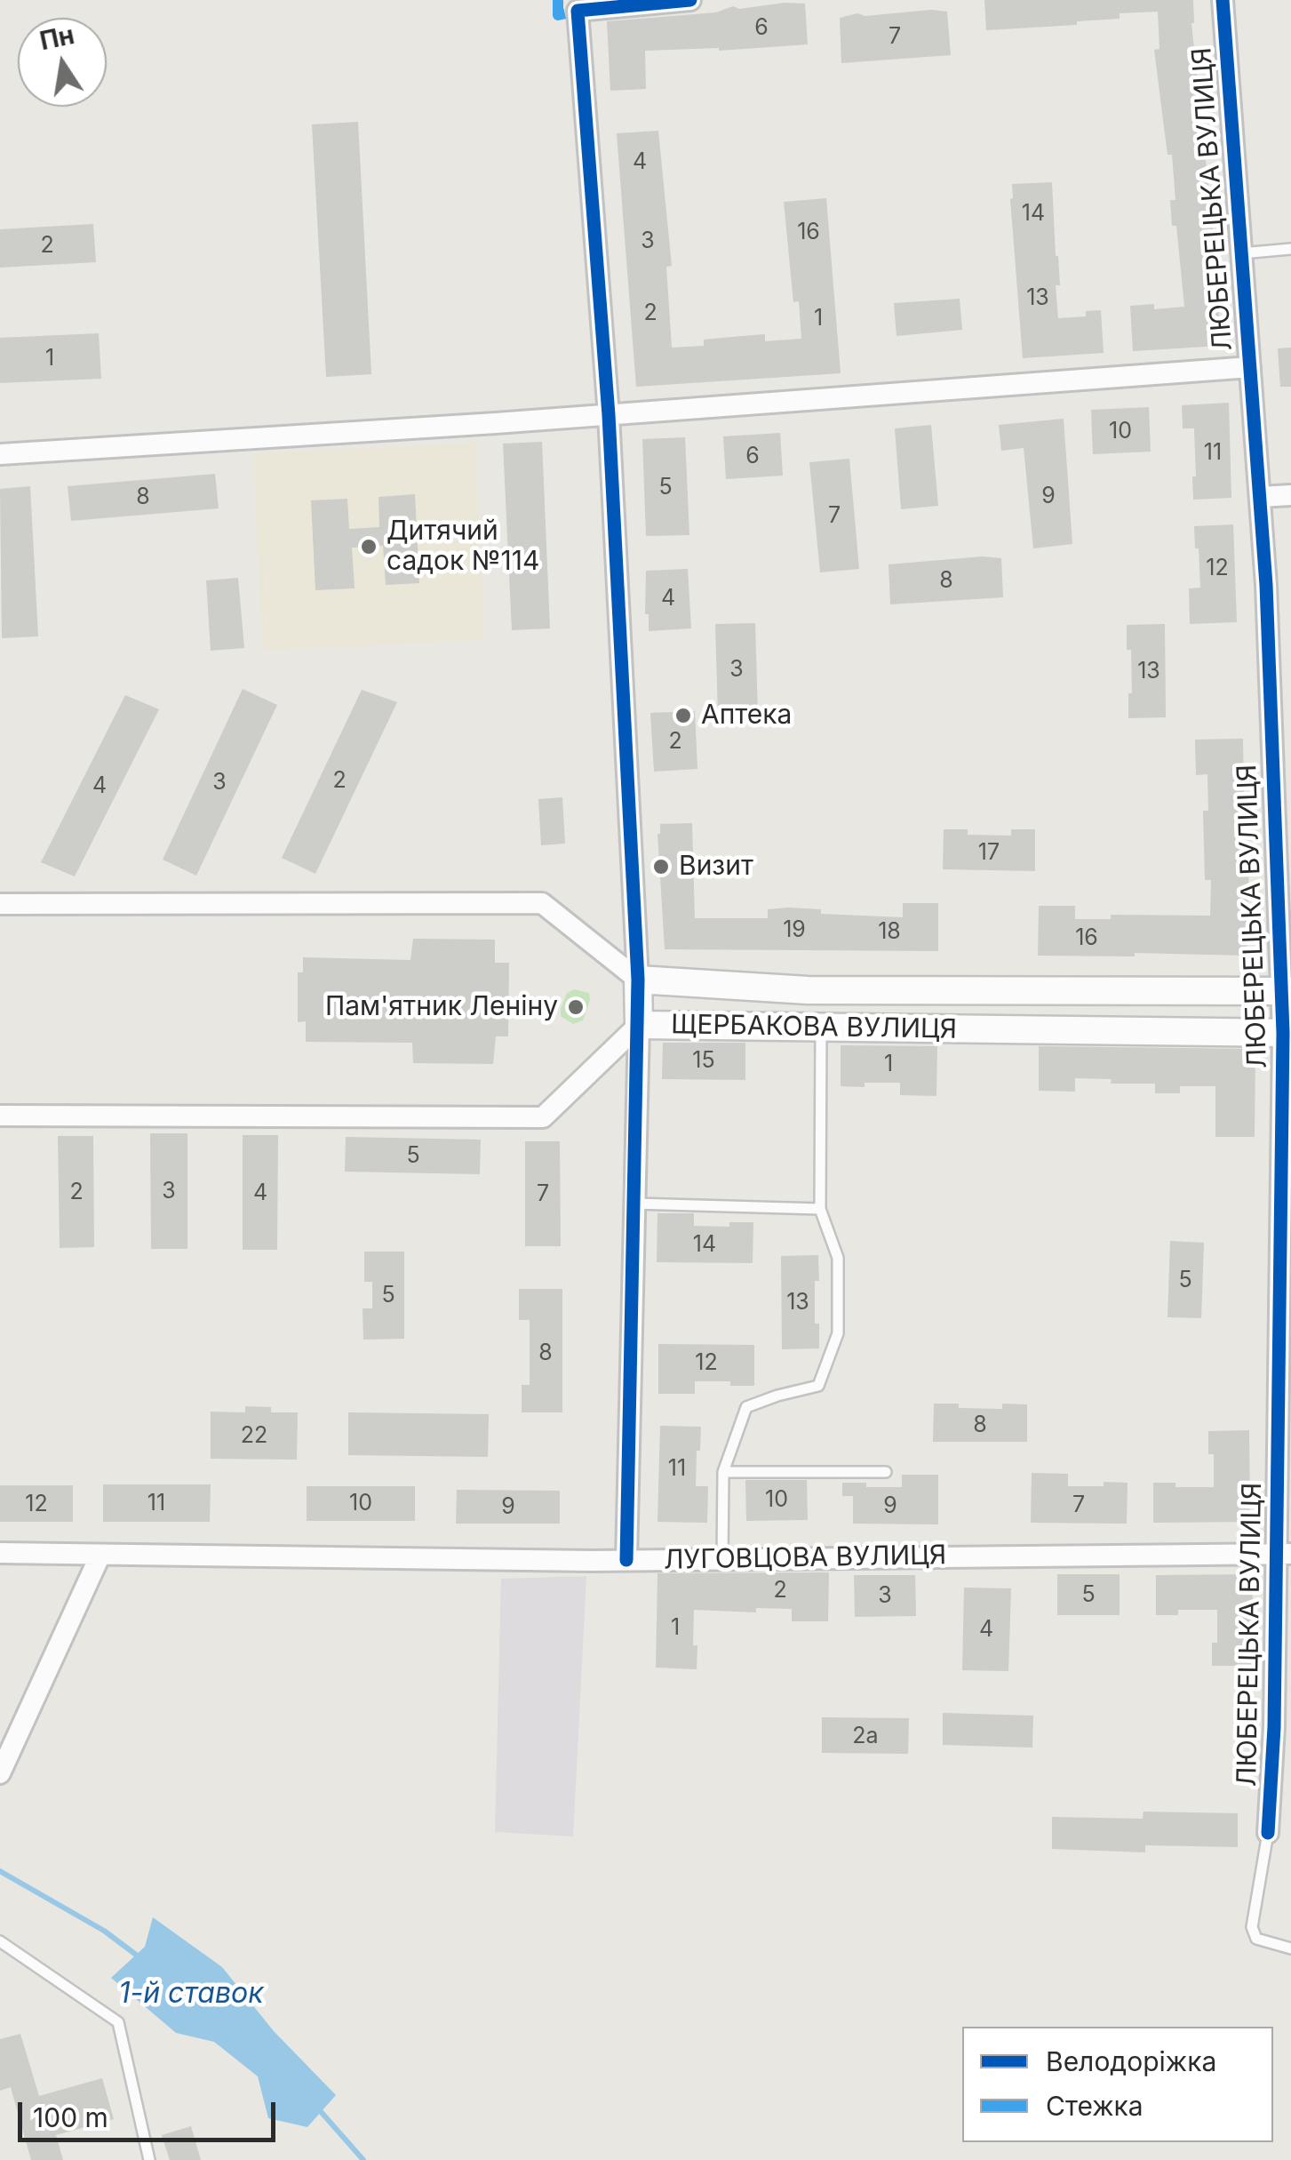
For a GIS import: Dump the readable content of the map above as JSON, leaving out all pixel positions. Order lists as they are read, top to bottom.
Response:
{
  "streets": {
    "street": ["ЛЮБЕРЕЦЬКА ВУЛИЦЯ", "ЩЕРБАКОВА ВУЛИЦЯ", "ЛУГОВЦОВА ВУЛИЦЯ"]
  },
  "crossings": [
    ["ЛЮБЕРЕЦЬКА ВУЛИЦЯ", "ЩЕРБАКОВА ВУЛИЦЯ"],
    ["ЛЮБЕРЕЦЬКА ВУЛИЦЯ", "ЛУГОВЦОВА ВУЛИЦЯ"]
  ],
  "water": ["1-й ставок"],
  "places": [
    "Дитячий садок №114",
    "Аптека",
    "Визит",
    "Пам'ятник Леніну"
  ],
  "house_numbers": [
    "6",
    "7",
    "4",
    "14",
    "16",
    "3",
    "2",
    "13",
    "2",
    "1",
    "1",
    "10",
    "11",
    "6",
    "5",
    "9",
    "8",
    "7",
    "12",
    "8",
    "4",
    "3",
    "13",
    "2",
    "2",
    "3",
    "4",
    "17",
    "19",
    "18",
    "16",
    "15",
    "1",
    "5",
    "3",
    "2",
    "4",
    "7",
    "14",
    "5",
    "5",
    "13",
    "8",
    "12",
    "8",
    "22",
    "11",
    "10",
    "11",
    "10",
    "12",
    "7",
    "9",
    "9",
    "2",
    "5",
    "3",
    "1",
    "4",
    "2а"
  ],
  "legend": ["Велодоріжка", "Стежка"],
  "scale_bar": "100 m",
  "north": "top"
}
